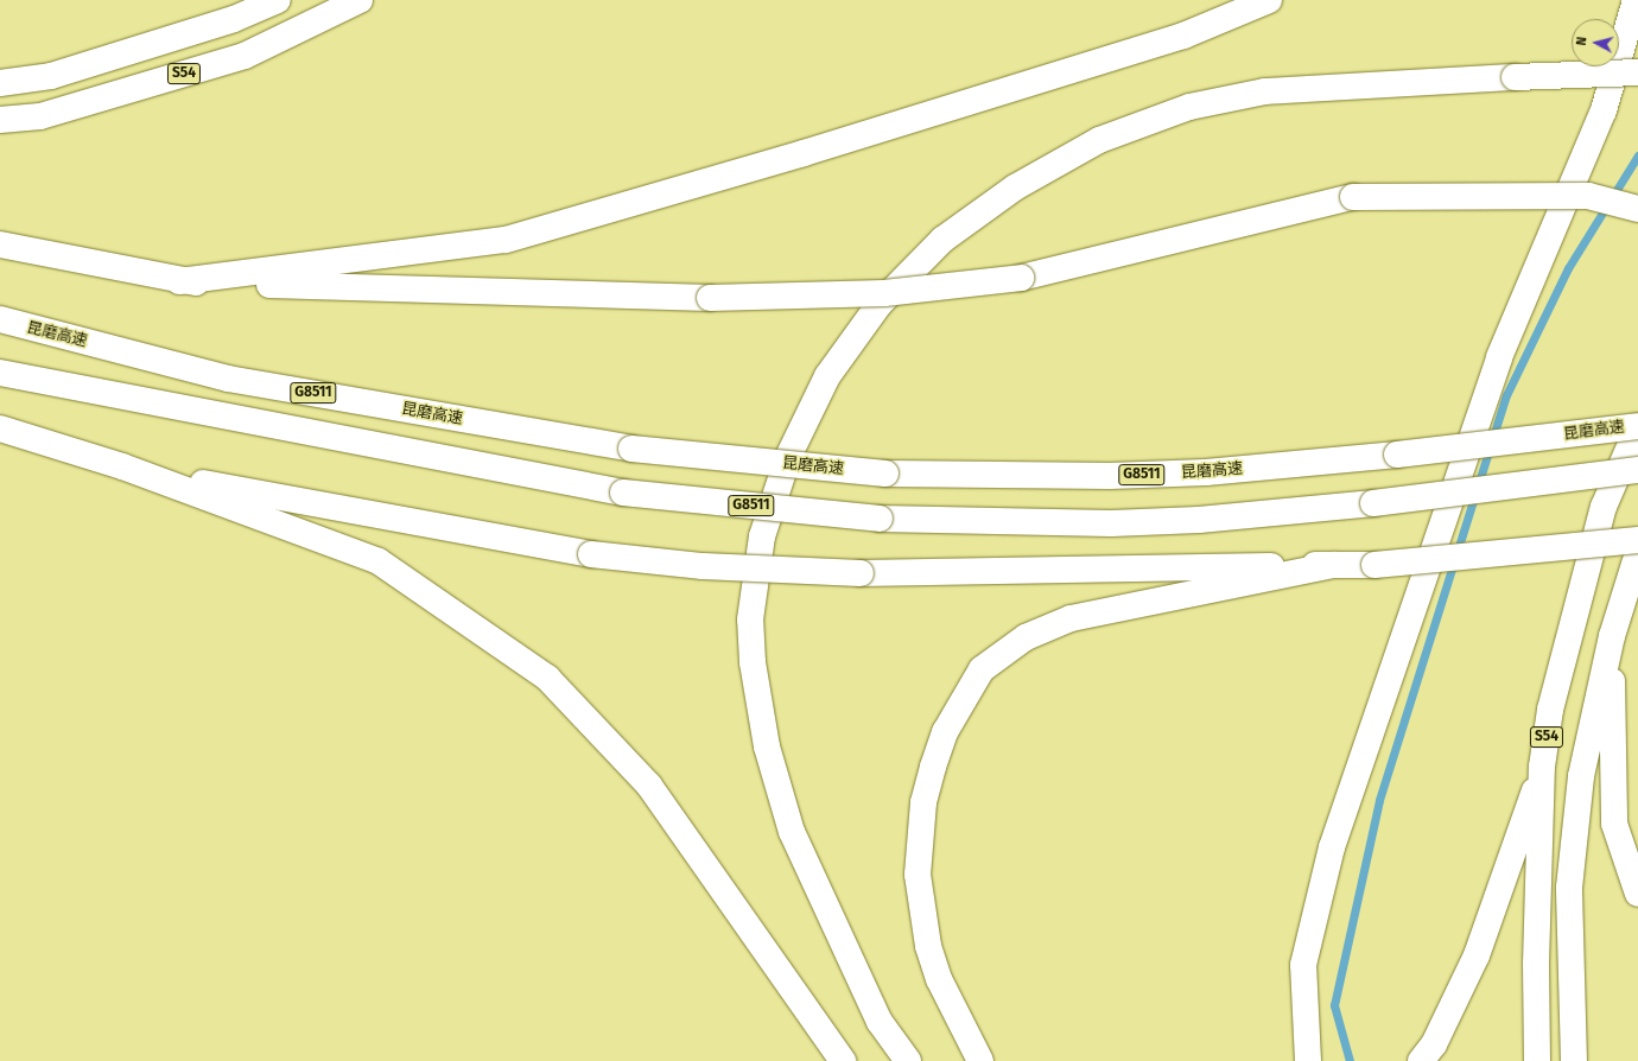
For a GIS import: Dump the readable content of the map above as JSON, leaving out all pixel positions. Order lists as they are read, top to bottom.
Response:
{
  "streets": {
    "main road": ["S54", "昆磨高速", "G8511"]
  },
  "crossings": [
    ["S54", "昆磨高速"]
  ],
  "north": "left"
}
